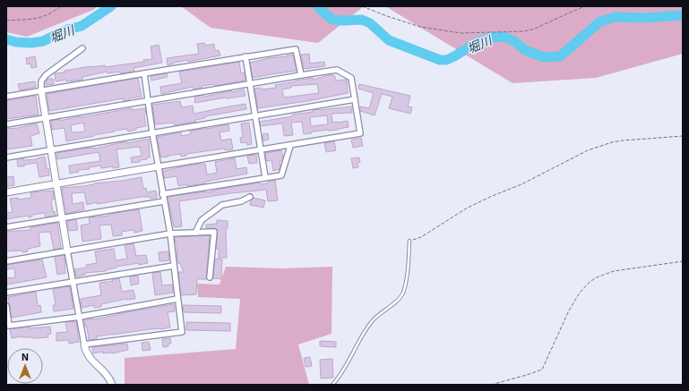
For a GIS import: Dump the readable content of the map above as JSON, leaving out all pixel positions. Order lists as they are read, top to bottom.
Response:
{
  "water": ["堀川"],
  "north": "top"
}
